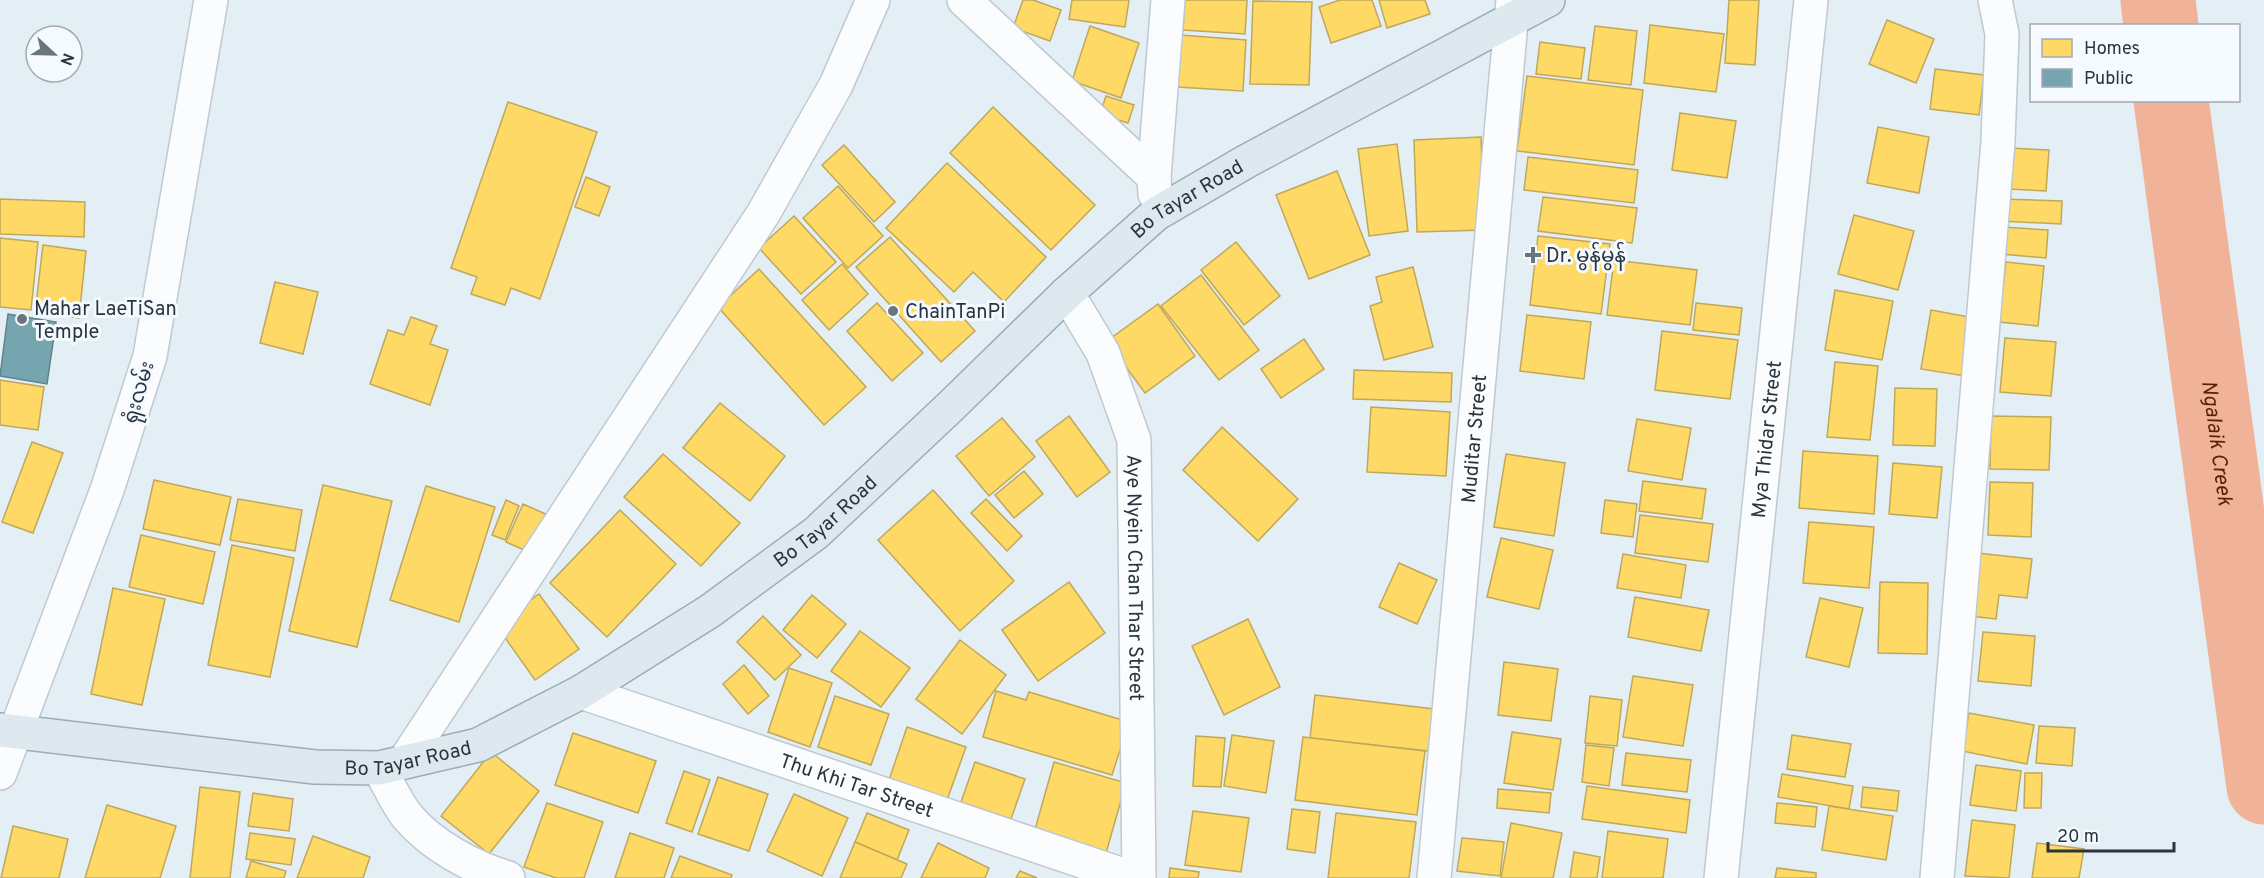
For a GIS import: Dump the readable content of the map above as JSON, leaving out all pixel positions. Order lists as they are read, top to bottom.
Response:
{
  "streets": {
    "main road": ["Bo Tayar Road"],
    "street": [
      "ရုံးလမ်း",
      "Muditar Street",
      "Mya Thidar Street",
      "Aye Nyein Chan Thar Street",
      "Thu Khi Tar Street"
    ]
  },
  "crossings": [
    ["Bo Tayar Road", "ရုံးလမ်း"],
    ["Bo Tayar Road", "Muditar Street"],
    ["Bo Tayar Road", "Aye Nyein Chan Thar Street"],
    ["Bo Tayar Road", "Thu Khi Tar Street"]
  ],
  "water": ["Ngalaik Creek"],
  "places": {
    "health": ["Dr. မွန်မွန်"],
    "other": ["ChainTanPi", "Mahar LaeTiSan Temple"]
  },
  "legend": ["Homes", "Public"],
  "scale_bar": "20 m",
  "north": "right"
}
